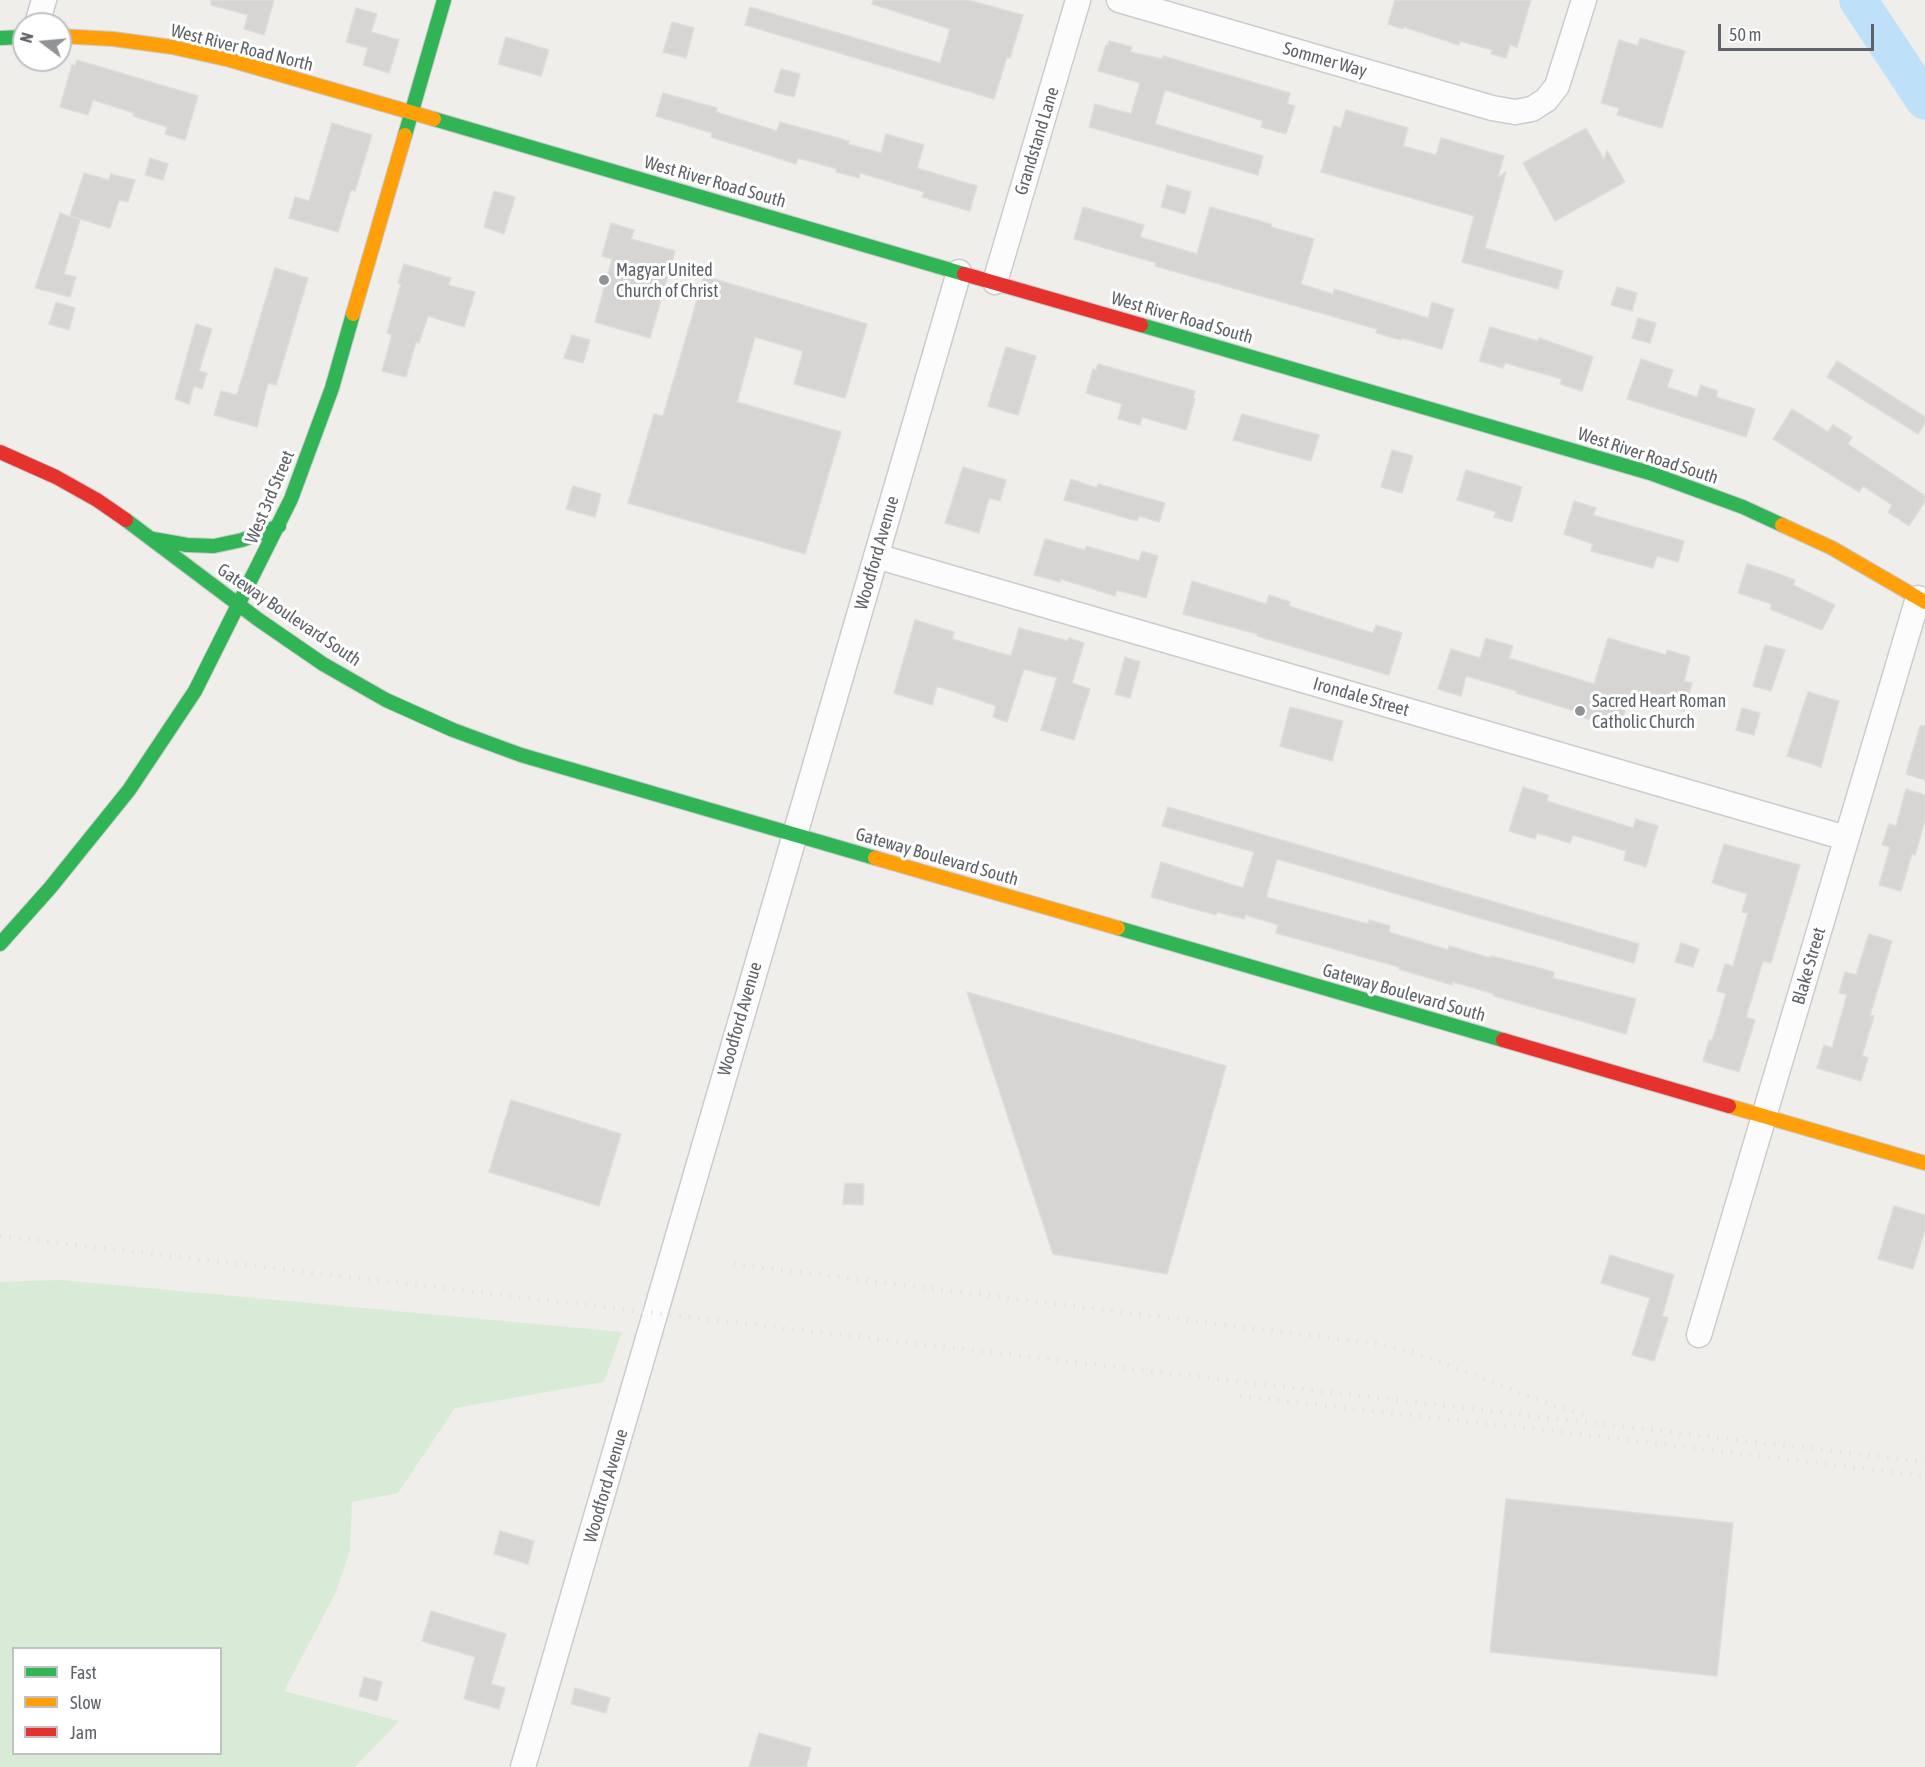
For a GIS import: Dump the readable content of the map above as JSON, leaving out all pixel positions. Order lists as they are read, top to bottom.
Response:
{
  "streets": {
    "main road": [
      "West River Road North",
      "West River Road South",
      "West 3rd Street",
      "Gateway Boulevard South"
    ],
    "street": [
      "Sommer Way",
      "Grandstand Lane",
      "Woodford Avenue",
      "Irondale Street",
      "Blake Street"
    ]
  },
  "crossings": [
    ["West River Road North", "West River Road South"],
    ["West River Road North", "West 3rd Street"],
    ["Grandstand Lane", "West River Road South"],
    ["West River Road South", "West 3rd Street"],
    ["West River Road South", "Woodford Avenue"],
    ["West River Road South", "Blake Street"],
    ["West 3rd Street", "Gateway Boulevard South"],
    ["Woodford Avenue", "Gateway Boulevard South"],
    ["Woodford Avenue", "Irondale Street"],
    ["Gateway Boulevard South", "Blake Street"],
    ["Irondale Street", "Blake Street"]
  ],
  "places": ["Magyar United Church of Christ", "Sacred Heart Roman Catholic Church"],
  "legend": ["Fast", "Slow", "Jam"],
  "scale_bar": "50 m",
  "north": "left"
}
